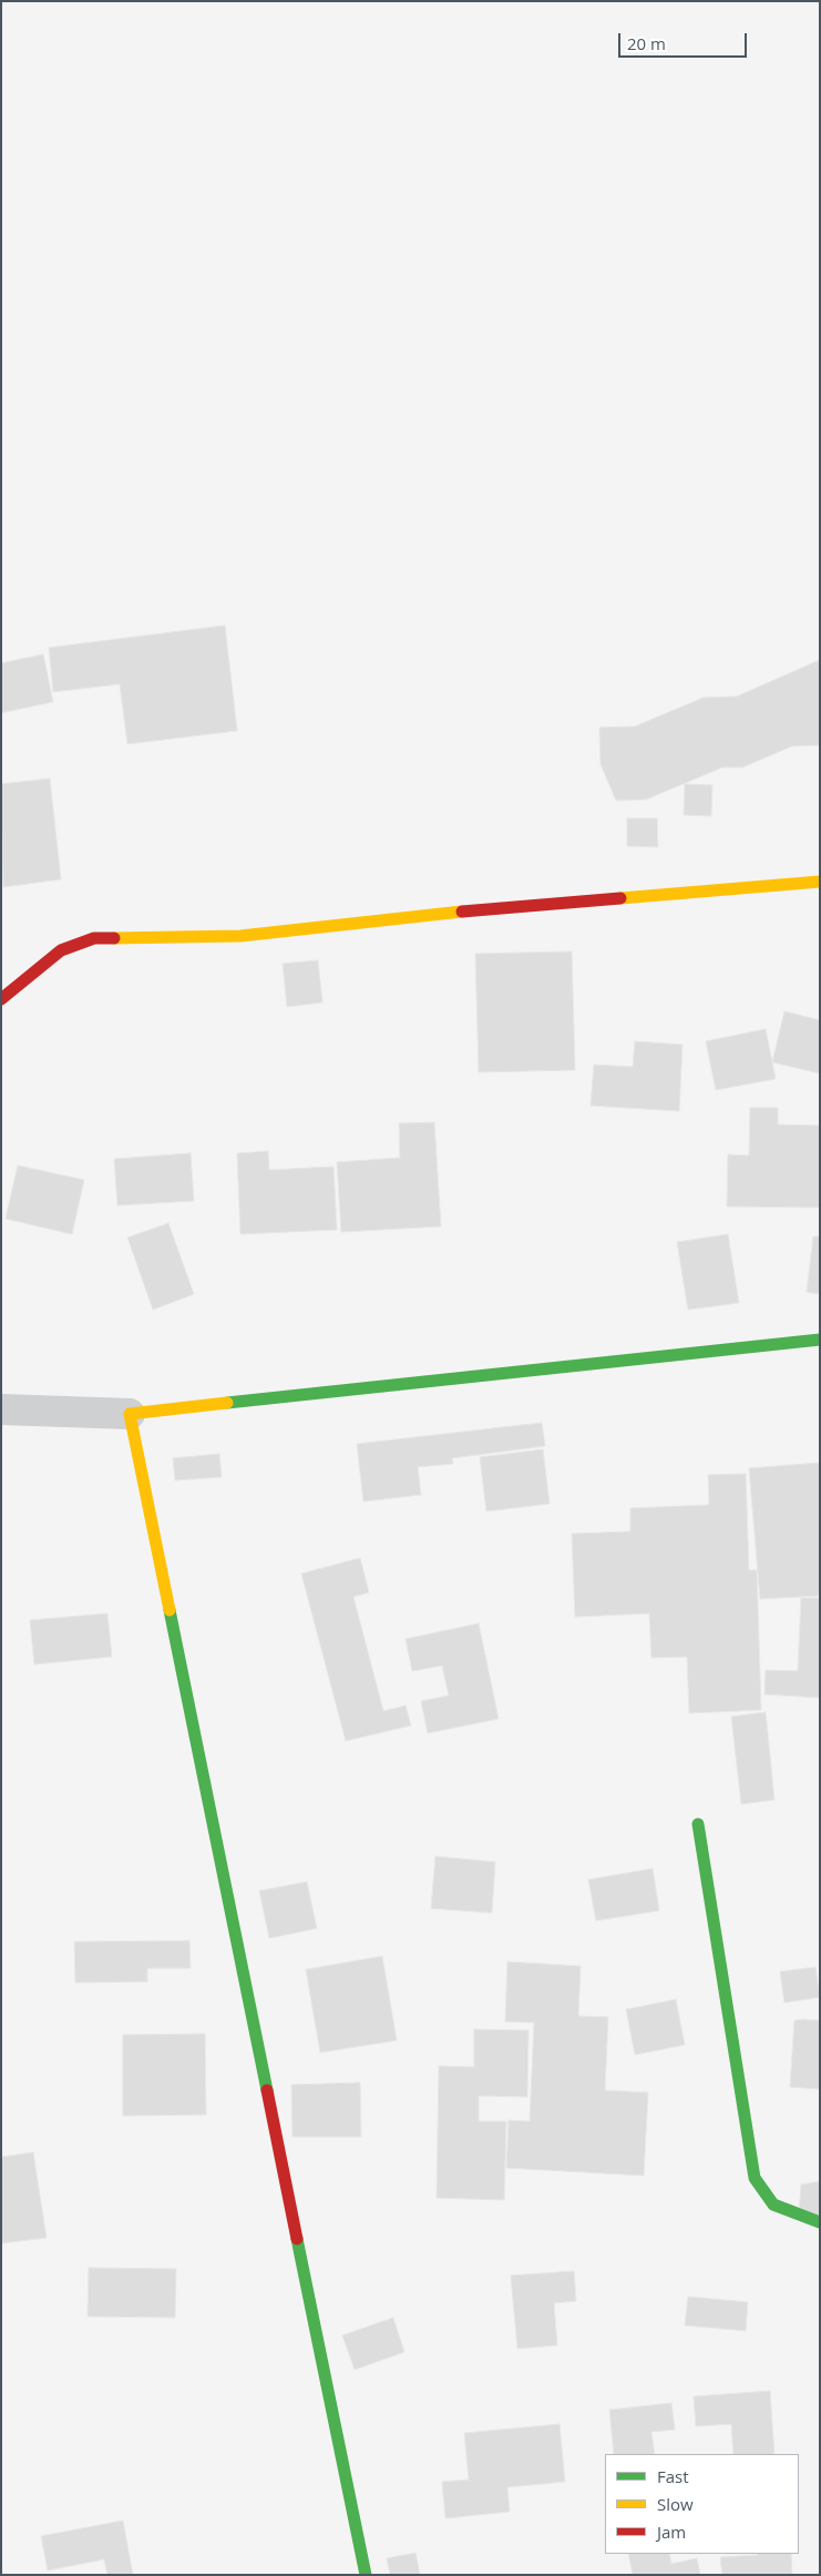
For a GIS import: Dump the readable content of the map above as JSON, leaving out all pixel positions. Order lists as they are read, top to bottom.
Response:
{
  "legend": ["Fast", "Slow", "Jam"],
  "scale_bar": "20 m"
}
